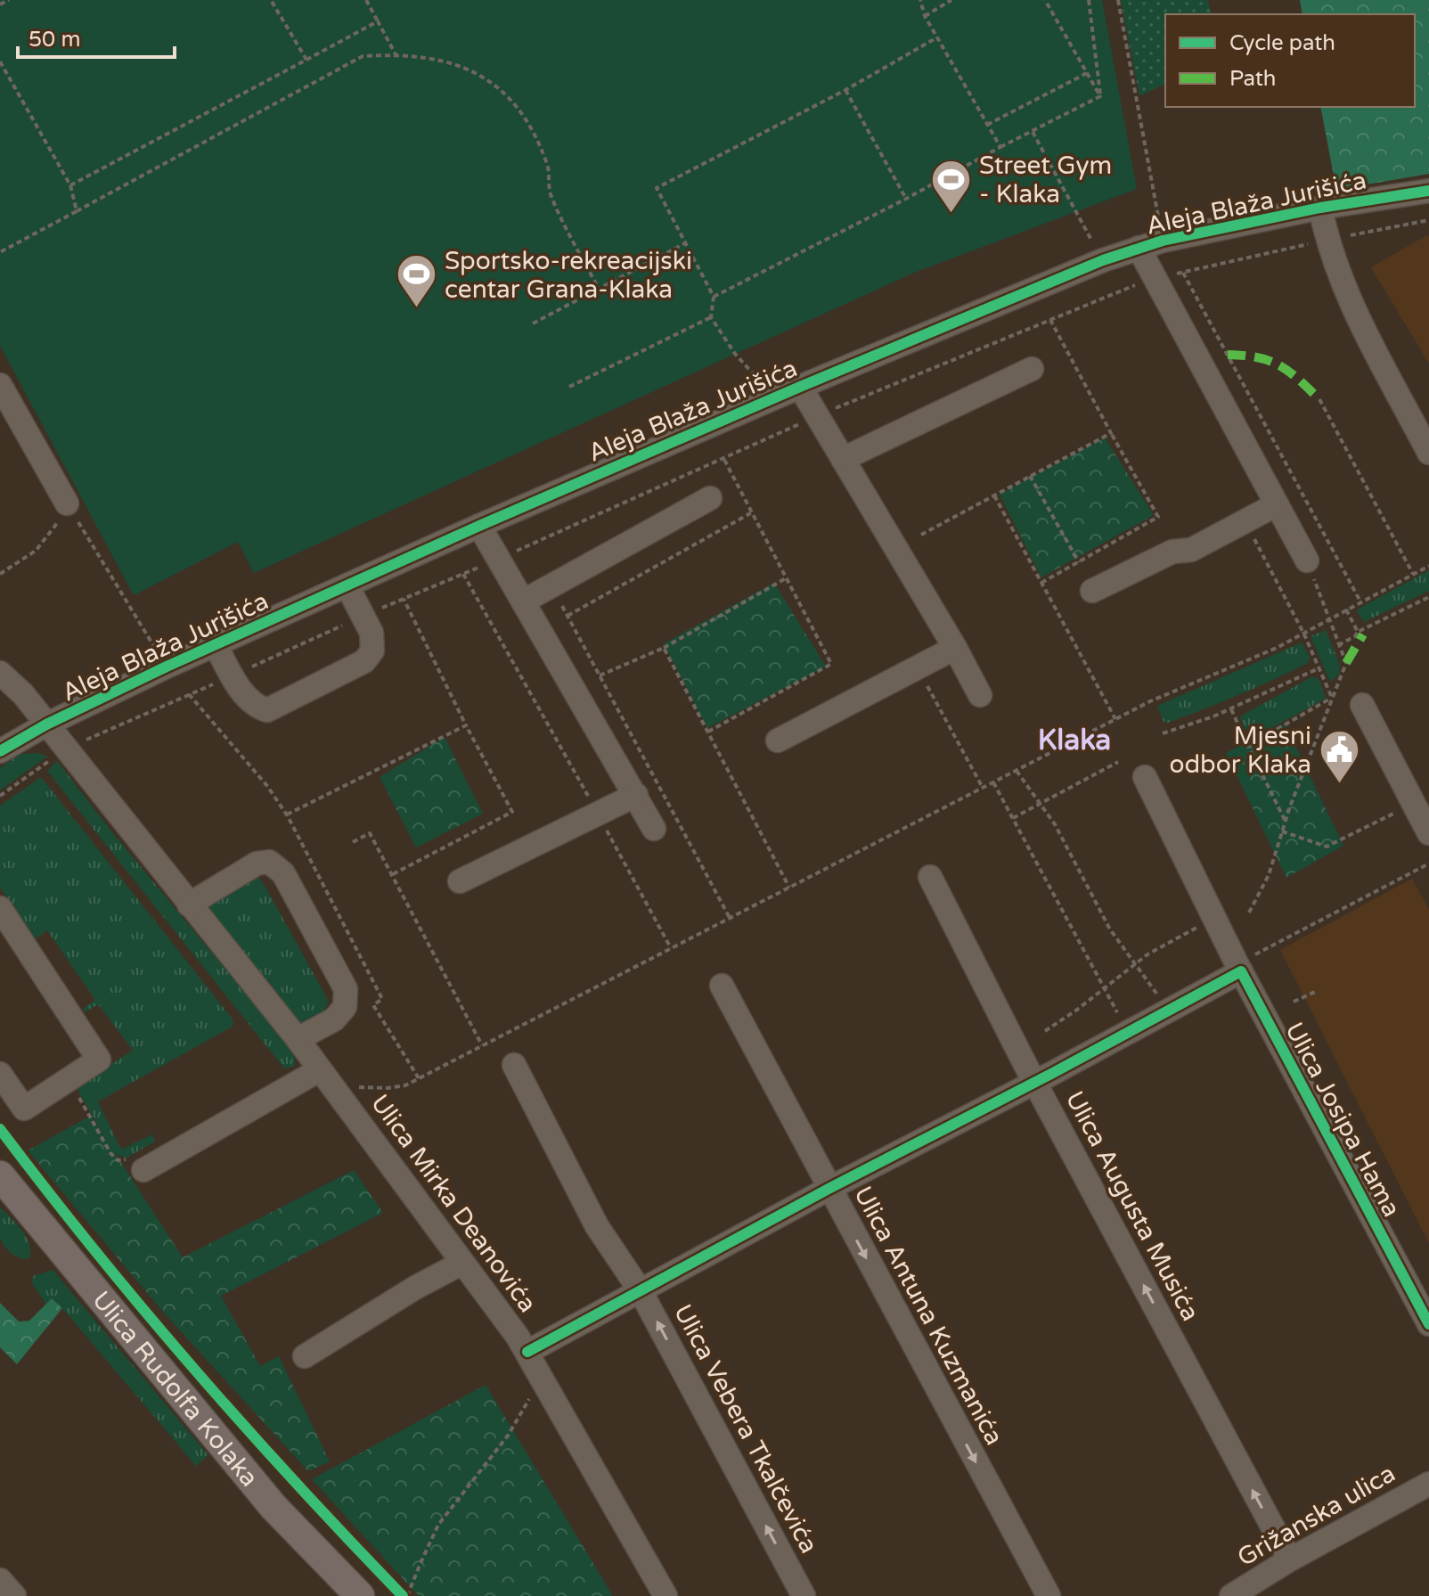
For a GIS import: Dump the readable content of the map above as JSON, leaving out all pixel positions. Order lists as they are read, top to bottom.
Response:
{
  "streets": {
    "main road": ["Ulica Rudolfa Kolaka"],
    "street": [
      "Aleja Blaža Jurišića",
      "Ulica Josipa Hama",
      "Ulica Mirka Deanovića",
      "Ulica Augusta Musića",
      "Ulica Antuna Kuzmanića",
      "Ulica Vebera Tkalčevića",
      "Grižanska ulica"
    ]
  },
  "crossings": [
    ["Aleja Blaža Jurišića", "Ulica Mirka Deanovića"],
    ["Ulica Augusta Musića", "Grižanska ulica"]
  ],
  "one_way": ["Ulica Augusta Musića", "Ulica Antuna Kuzmanića", "Ulica Vebera Tkalčevića"],
  "districts": ["Klaka"],
  "places": {
    "sports": ["Street Gym - Klaka", "Sportsko-rekreacijski centar Grana-Klaka"],
    "public building": ["Mjesni odbor Klaka"]
  },
  "legend": ["Cycle path", "Path"],
  "scale_bar": "50 m"
}
